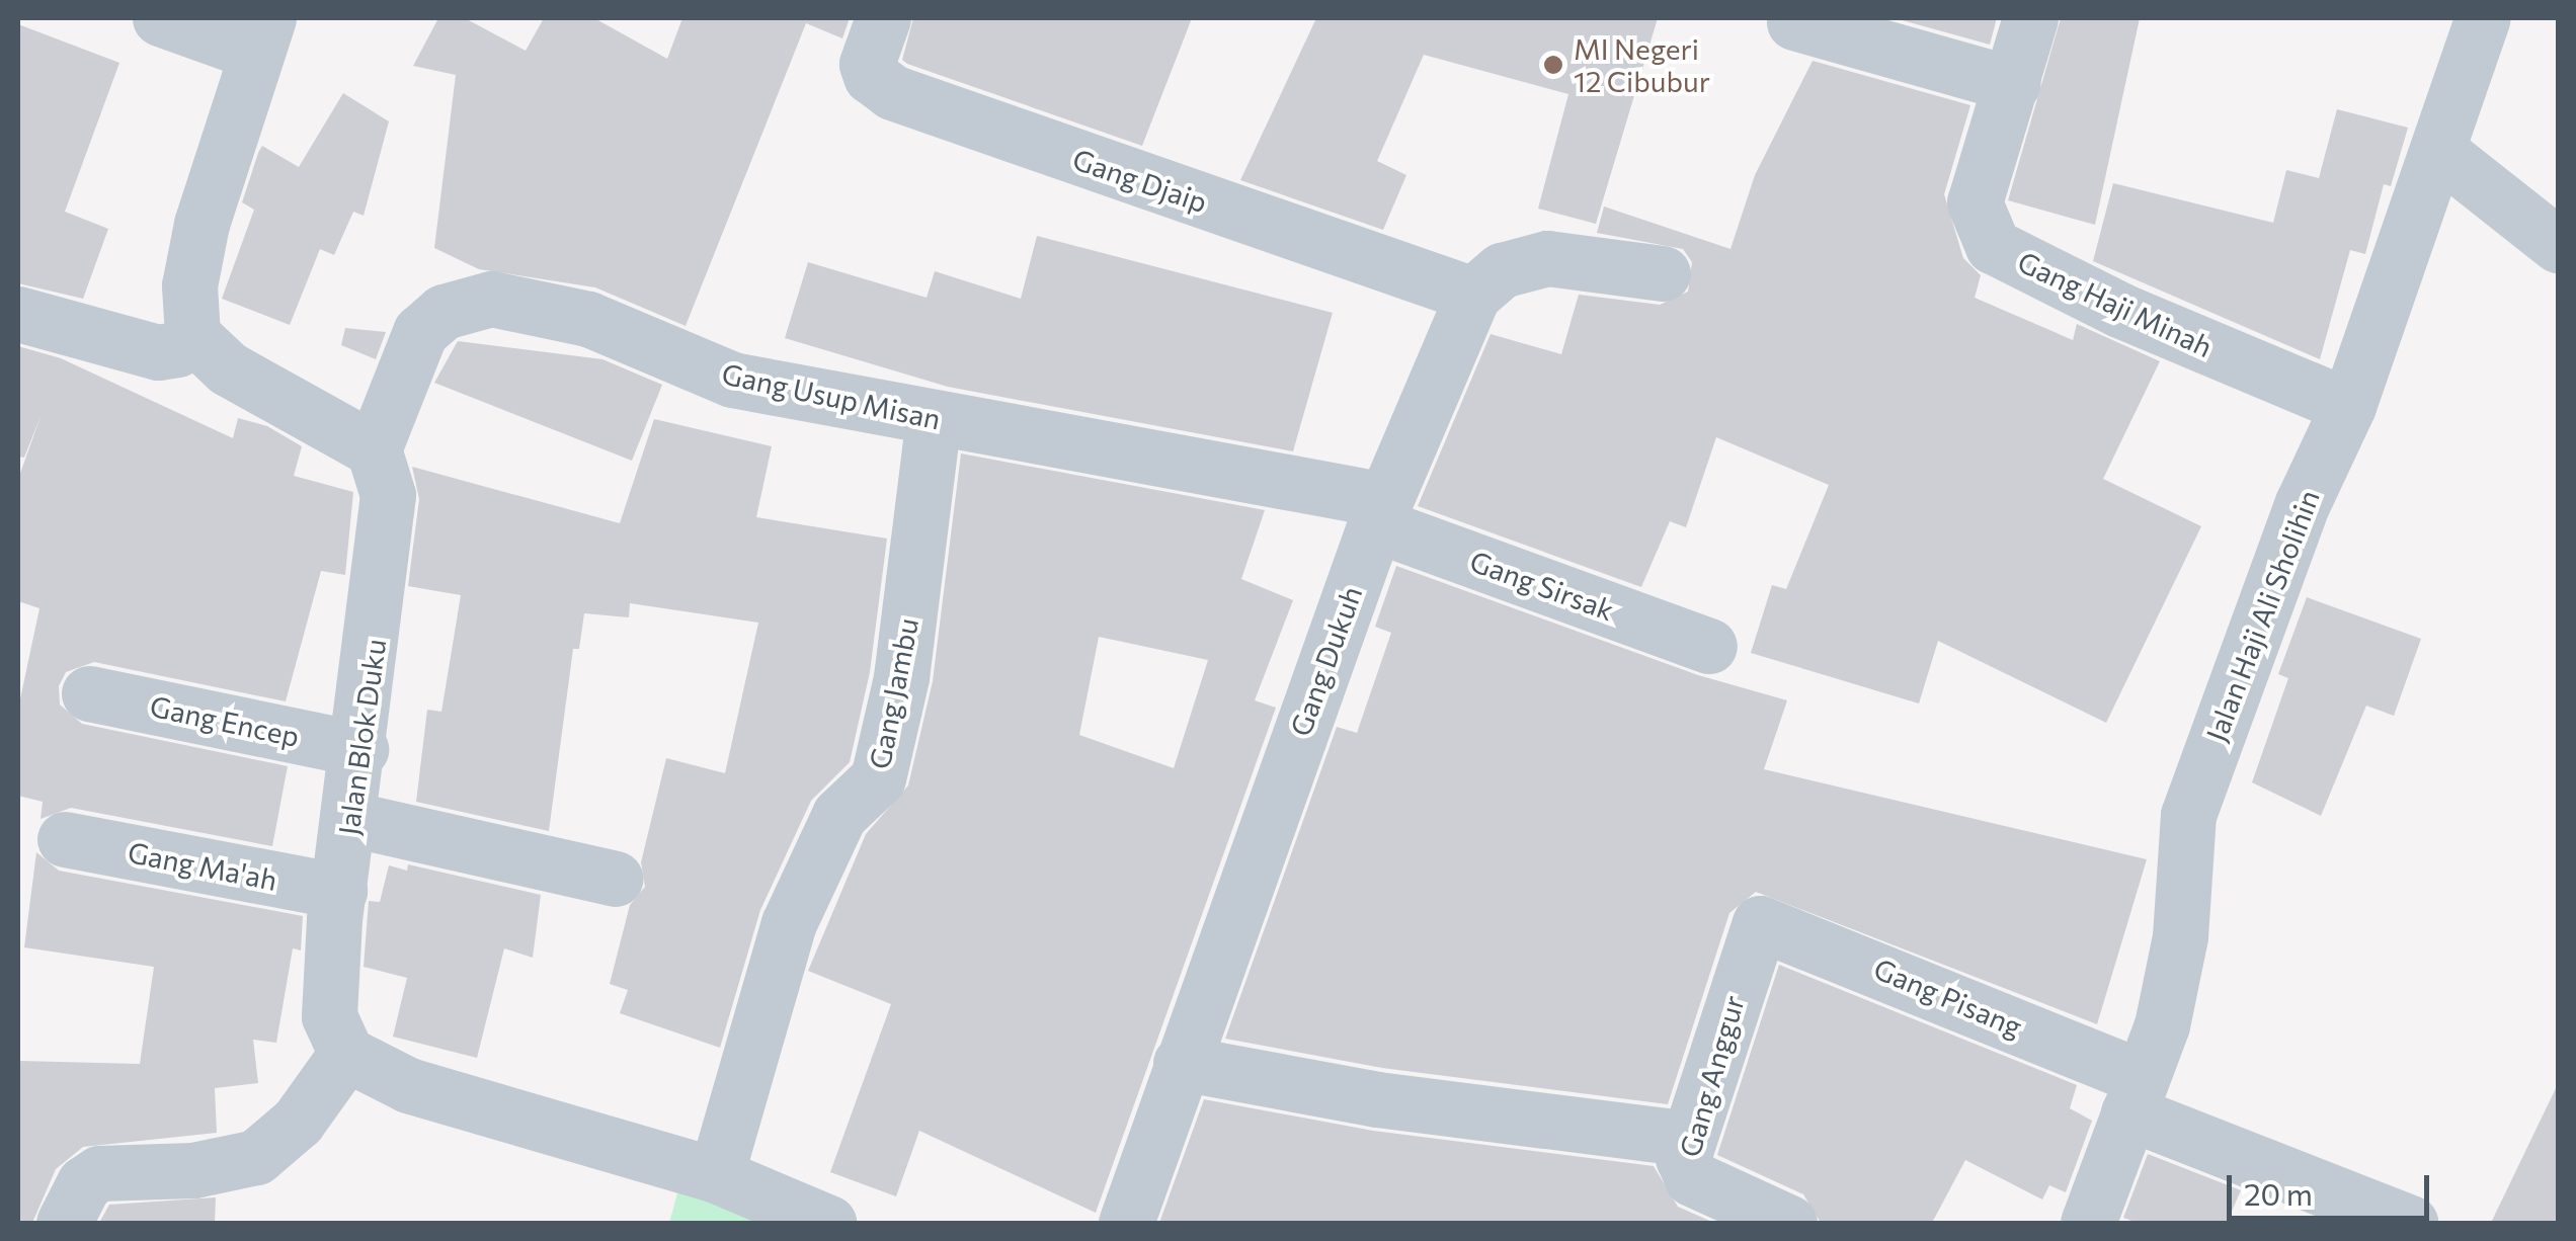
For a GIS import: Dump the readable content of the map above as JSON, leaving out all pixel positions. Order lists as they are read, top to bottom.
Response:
{
  "streets": {
    "street": [
      "Gang Djaip",
      "Gang Haji Minah",
      "Gang Usup Misan",
      "Gang Sirsak",
      "Jalan Haji Ali Sholihin",
      "Gang Dukuh",
      "Gang Jambu",
      "Gang Encep",
      "Jalan Blok Duku",
      "Gang Ma'ah",
      "Gang Pisang",
      "Gang Anggur"
    ]
  },
  "crossings": [
    ["Gang Djaip", "Gang Dukuh"],
    ["Gang Haji Minah", "Jalan Haji Ali Sholihin"],
    ["Gang Usup Misan", "Gang Sirsak"],
    ["Gang Usup Misan", "Gang Dukuh"],
    ["Gang Usup Misan", "Gang Jambu"],
    ["Gang Usup Misan", "Jalan Blok Duku"],
    ["Gang Sirsak", "Gang Dukuh"],
    ["Jalan Haji Ali Sholihin", "Gang Pisang"],
    ["Gang Encep", "Jalan Blok Duku"],
    ["Jalan Blok Duku", "Gang Ma'ah"],
    ["Gang Pisang", "Gang Anggur"]
  ],
  "places": ["MI Negeri 12 Cibubur"],
  "scale_bar": "20 m"
}
